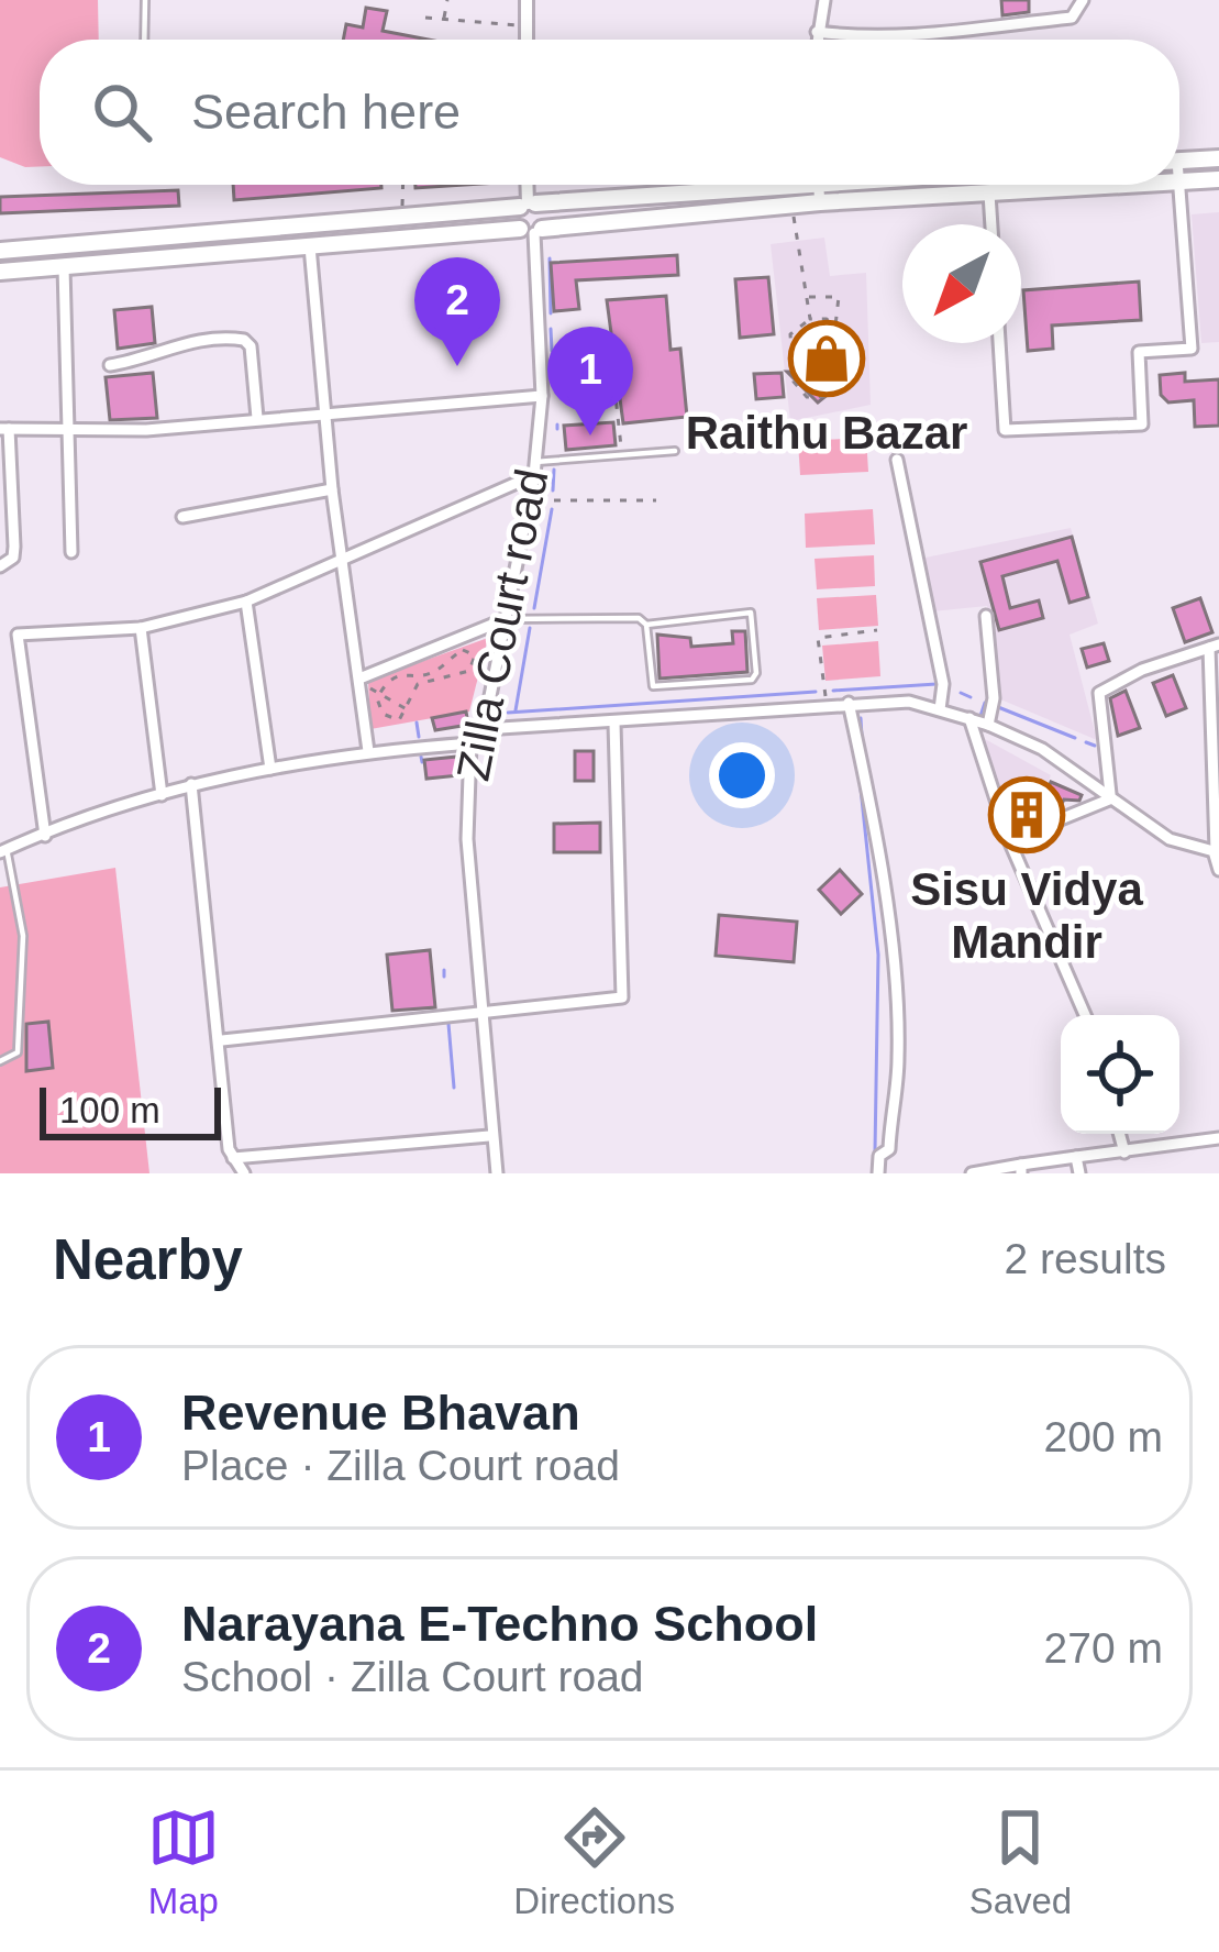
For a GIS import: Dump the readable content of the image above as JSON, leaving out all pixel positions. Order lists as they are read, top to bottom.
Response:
{
  "streets": {
    "street": ["Zilla Court road"]
  },
  "places": {
    "shop": ["Raithu Bazar"],
    "building": ["Sisu Vidya Mandir"]
  },
  "scale_bar": "100 m",
  "north": "bottom left",
  "page": {
    "search": "Search here",
    "pins": ["2", "1"],
    "scale": "100 m",
    "heading": ["Nearby", "2 results"],
    "list": [
      {
        "mark": "1",
        "name": "Revenue Bhavan",
        "note": "Place · Zilla Court road",
        "value": "200 m"
      },
      {
        "mark": "2",
        "name": "Narayana E-Techno School",
        "note": "School · Zilla Court road",
        "value": "270 m"
      }
    ],
    "nav": ["Map", "Directions", "Saved"]
  }
}
